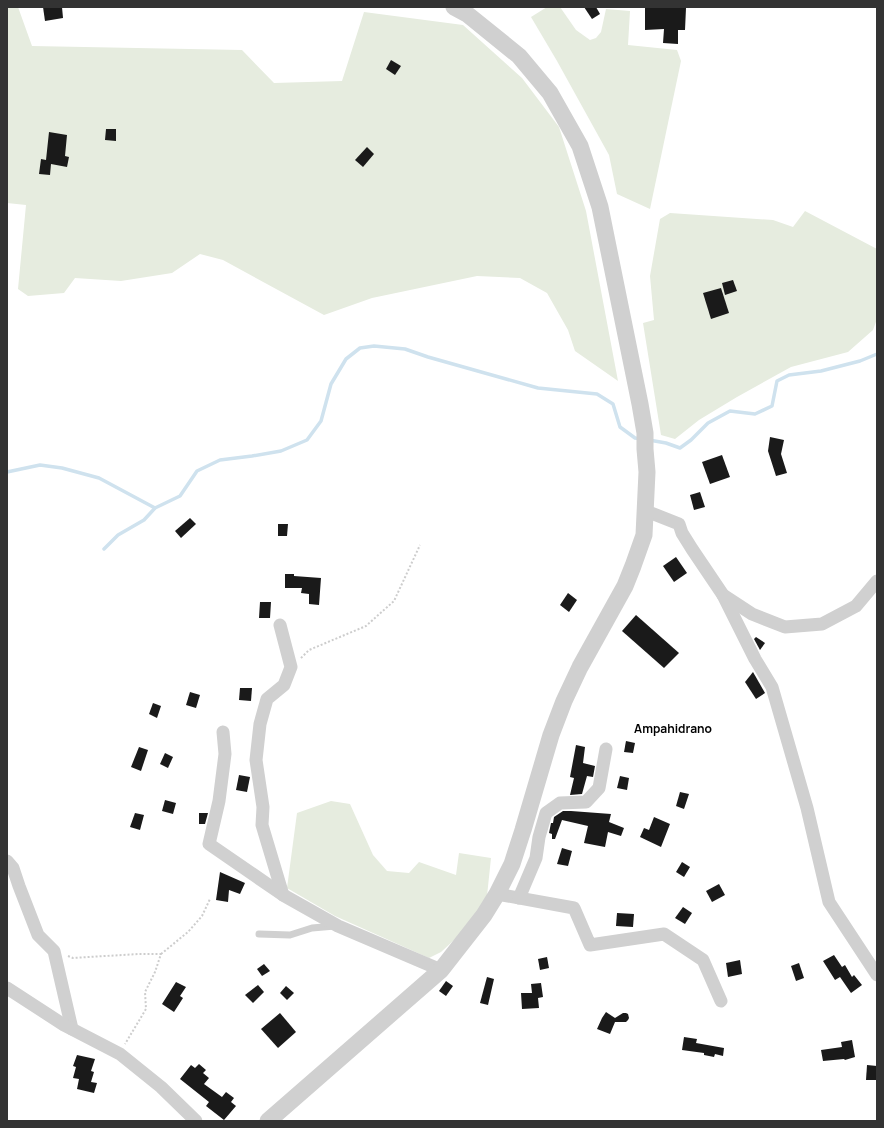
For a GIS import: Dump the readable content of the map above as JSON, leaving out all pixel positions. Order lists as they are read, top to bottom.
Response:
{
  "districts": ["Ampahidrano"]
}
